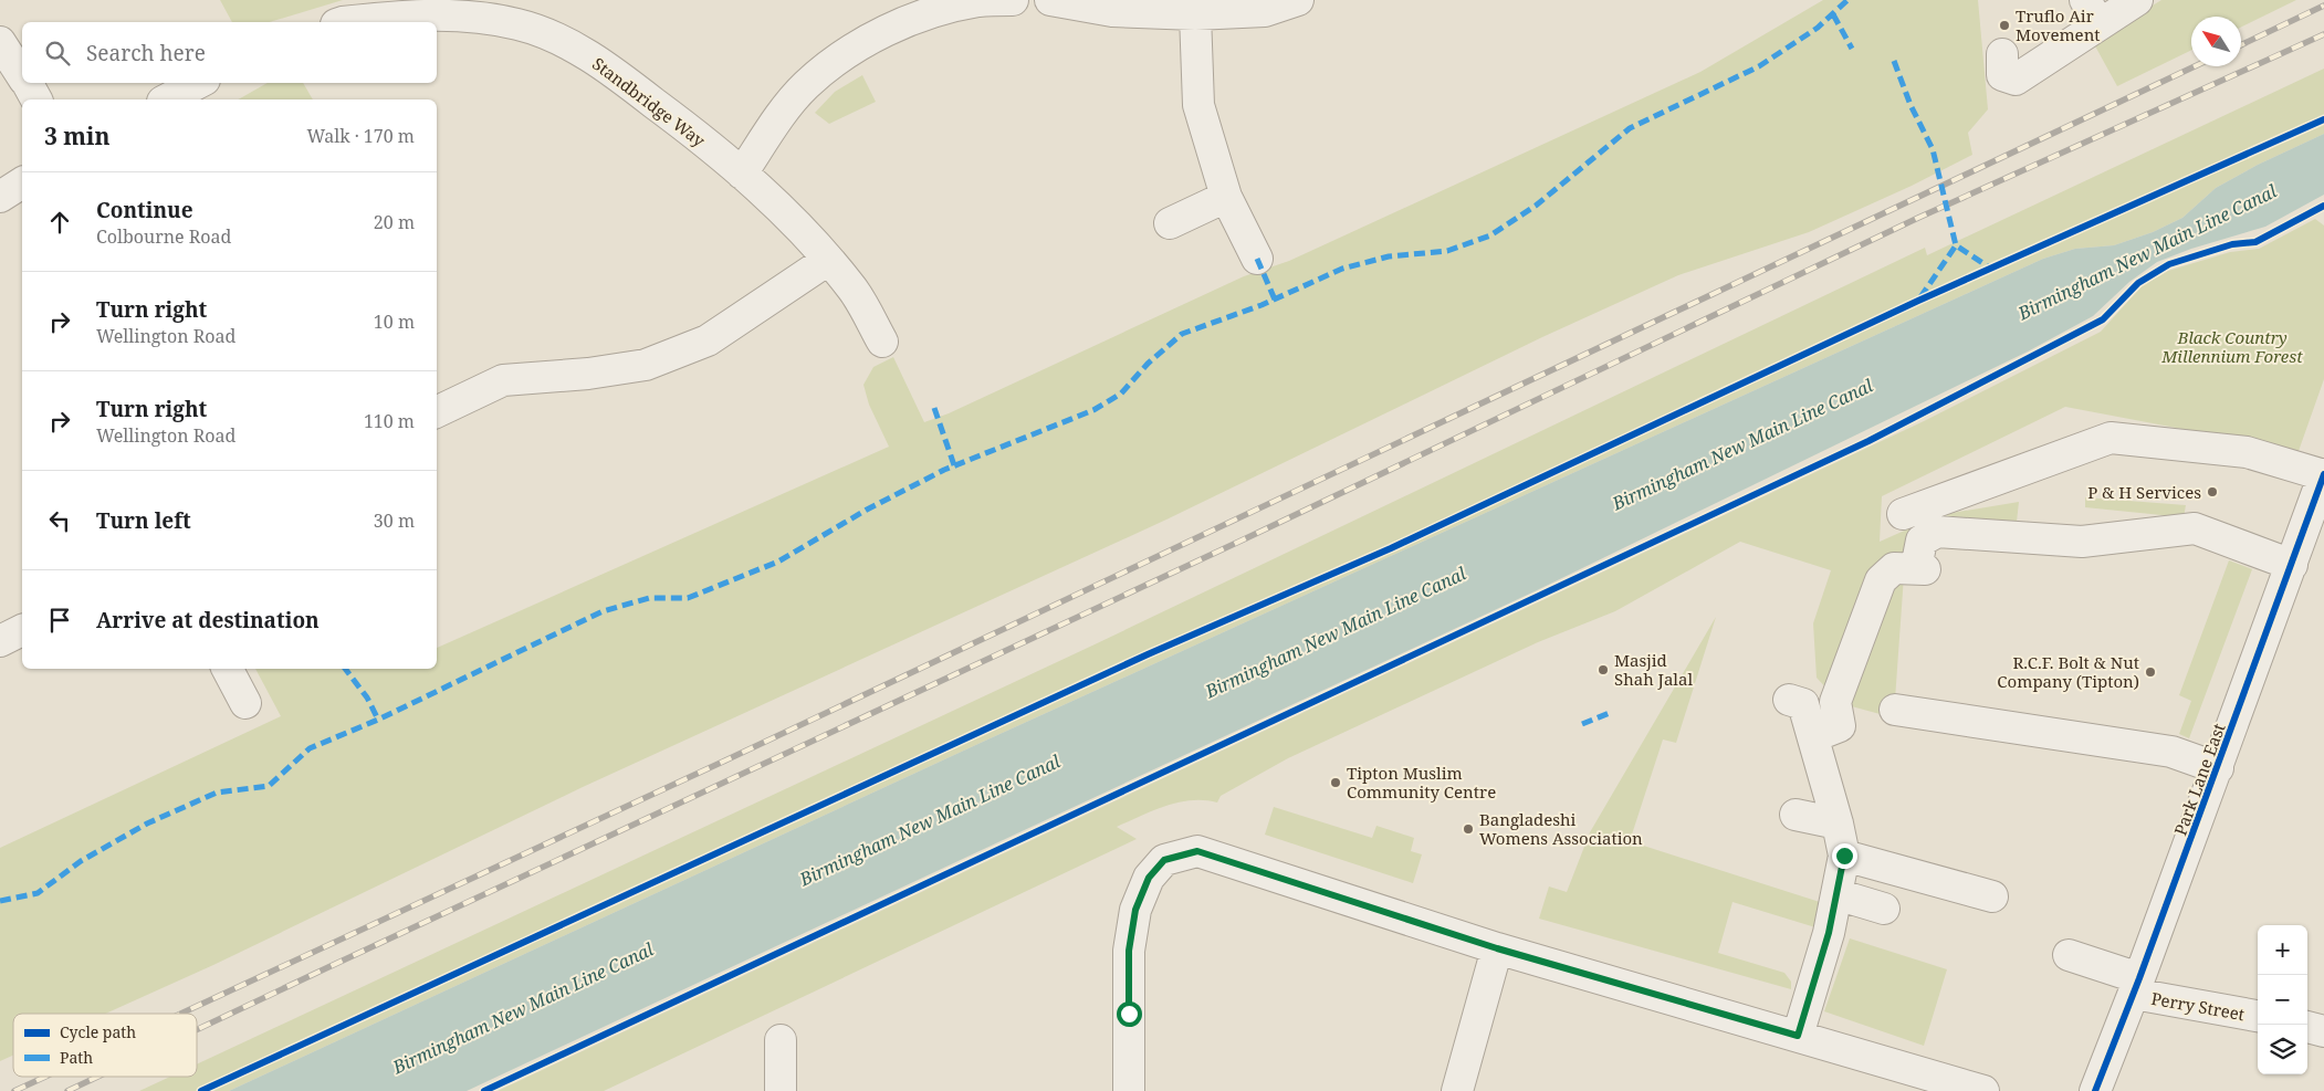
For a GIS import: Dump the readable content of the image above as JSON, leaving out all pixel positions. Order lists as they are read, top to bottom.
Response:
{
  "streets": {
    "street": ["Standbridge Way", "Park Lane East", "Perry Street"]
  },
  "crossings": [
    ["Park Lane East", "Perry Street"]
  ],
  "water": ["Birmingham New Main Line Canal"],
  "parks": ["Black Country Millennium Forest"],
  "places": [
    "Truflo Air Movement",
    "P & H Services",
    "Masjid Shah Jalal",
    "R.C.F. Bolt & Nut Company (Tipton)",
    "Tipton Muslim Community Centre",
    "Bangladeshi Womens Association"
  ],
  "legend": ["Cycle path", "Path"],
  "north": "top left",
  "page": {
    "search": "Search here",
    "heading": ["3 min", "Walk · 170 m"],
    "list": [
      ["Continue", "Colbourne Road", "20 m"],
      ["Turn right", "Wellington Road", "10 m"],
      ["Turn right", "Wellington Road", "110 m"],
      ["Turn left", "30 m"],
      "Arrive at destination"
    ],
    "map_buttons": ["+", "−"]
  }
}
